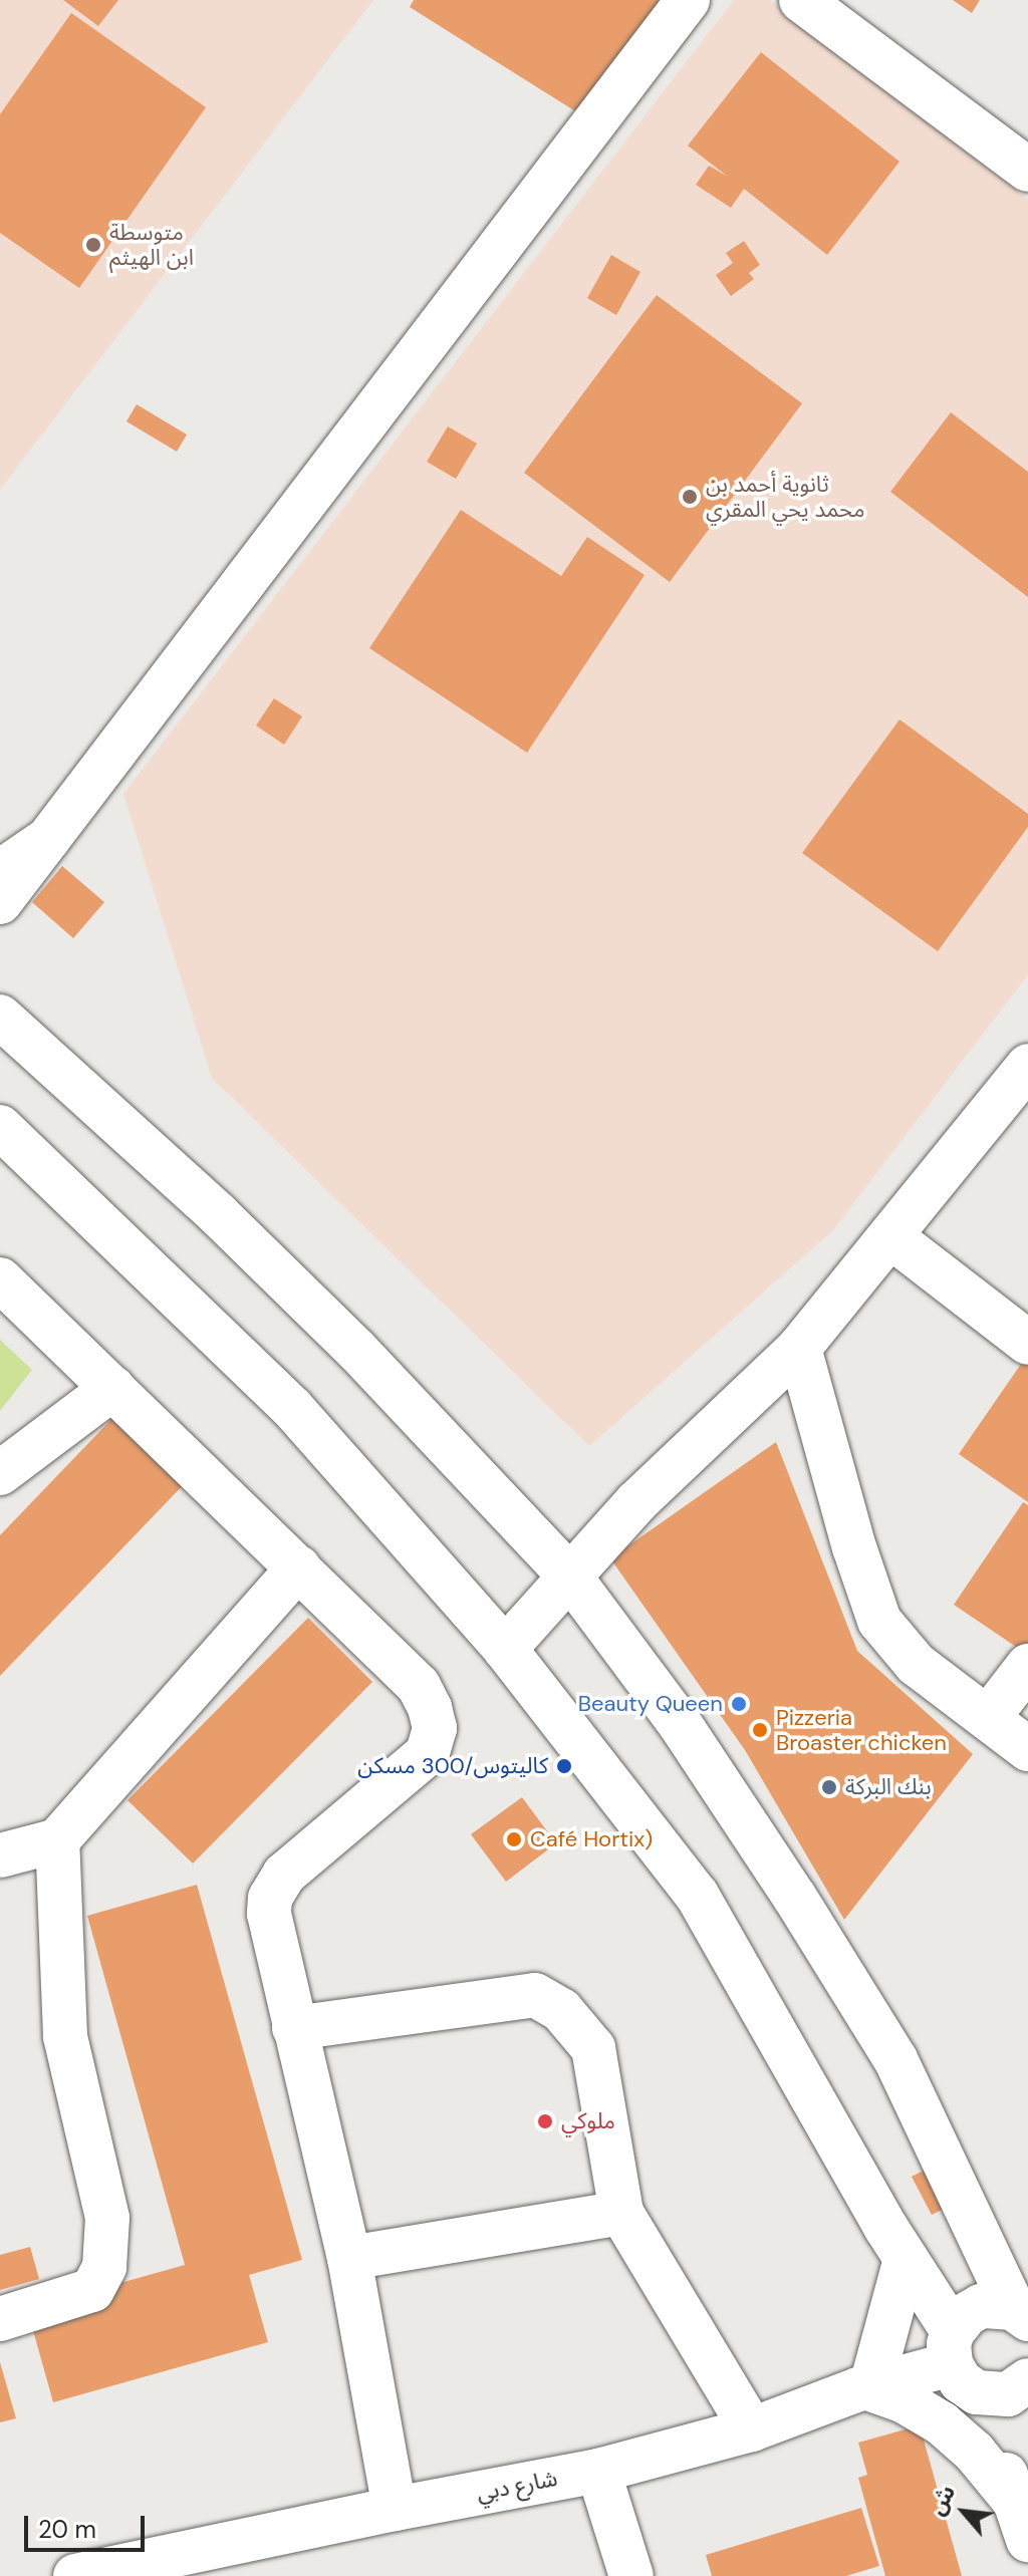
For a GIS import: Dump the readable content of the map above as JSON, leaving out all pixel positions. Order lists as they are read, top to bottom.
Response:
{
  "streets": {
    "street": ["شارع دبي"]
  },
  "places": [
    "متوسطة ابن الهيثم",
    "ثانوية أحمد بن محمد يحي المقري",
    "Beauty Queen",
    "Pizzeria Broaster chicken",
    "كاليتوس/300 مسكن",
    "بنك البركة",
    "Café Hortix)",
    "ملوكي"
  ],
  "scale_bar": "20 m",
  "north": "top left"
}
